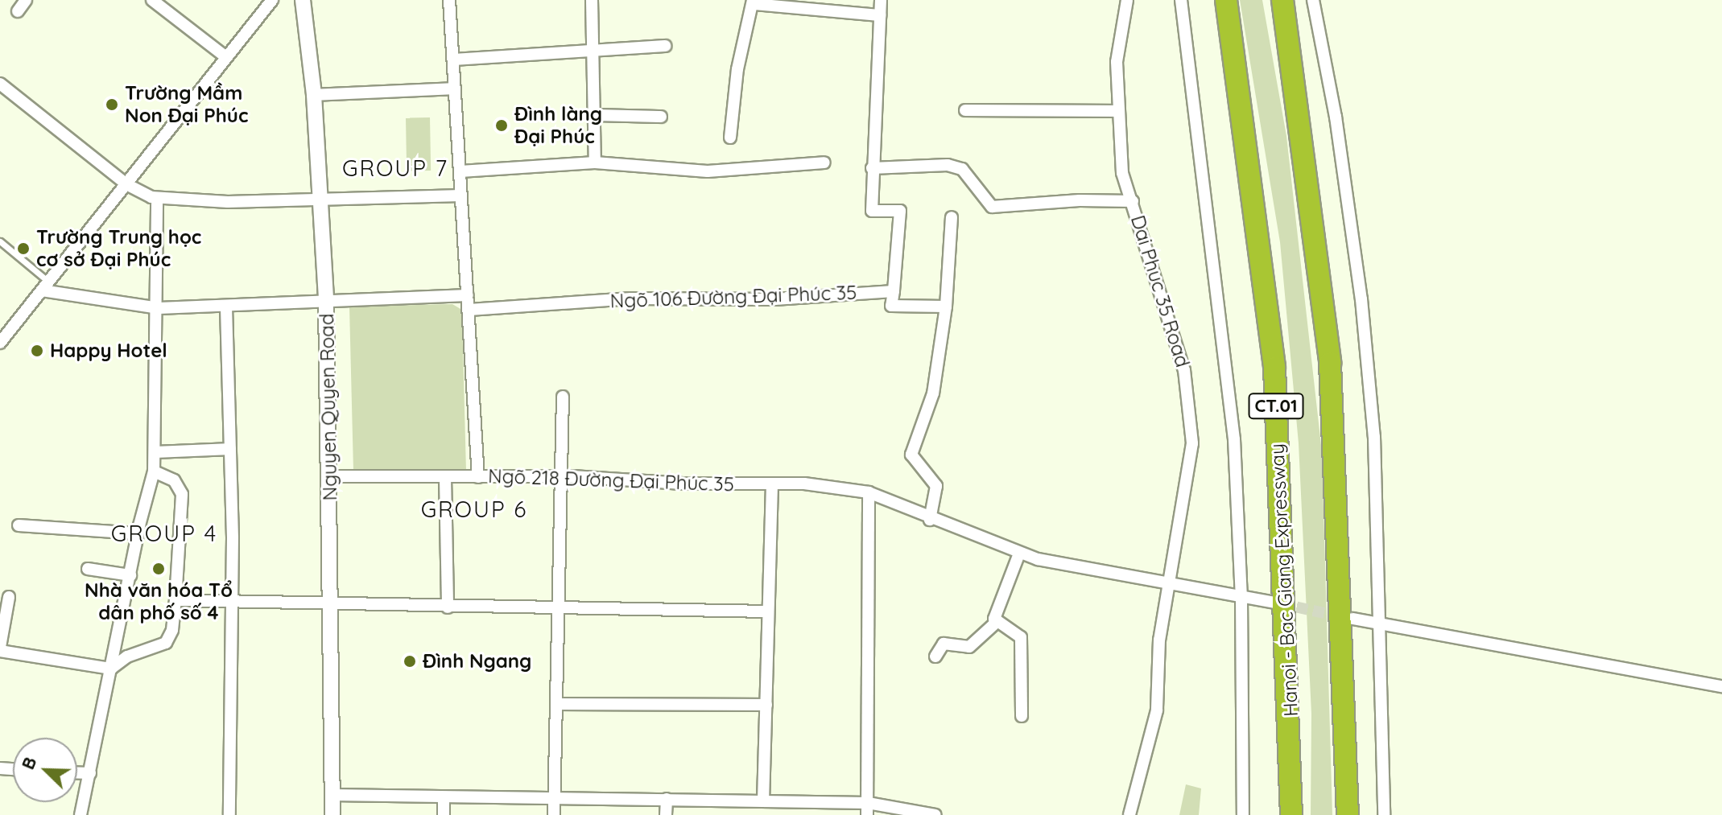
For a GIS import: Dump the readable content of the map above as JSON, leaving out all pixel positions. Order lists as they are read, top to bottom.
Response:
{
  "streets": {
    "highway": ["CT.01", "Hanoi - Bac Giang Expressway"],
    "street": [
      "Dai Phuc 35 Road",
      "Ngõ 106 Đường Đại Phúc 35",
      "Nguyen Quyen Road",
      "Ngõ 218 Đường Đại Phúc 35"
    ]
  },
  "crossings": [
    ["Dai Phuc 35 Road", "Ngõ 218 Đường Đại Phúc 35"],
    ["Ngõ 106 Đường Đại Phúc 35", "Ngõ 218 Đường Đại Phúc 35"]
  ],
  "districts": ["GROUP 7", "GROUP 6", "GROUP 4"],
  "places": [
    "Trường Mầm Non Đại Phúc",
    "Đình làng Đại Phúc",
    "Trường Trung học cơ sở Đại Phúc",
    "Happy Hotel",
    "Nhà văn hóa Tổ dân phố số 4",
    "Đình Ngang"
  ],
  "north": "top left"
}
